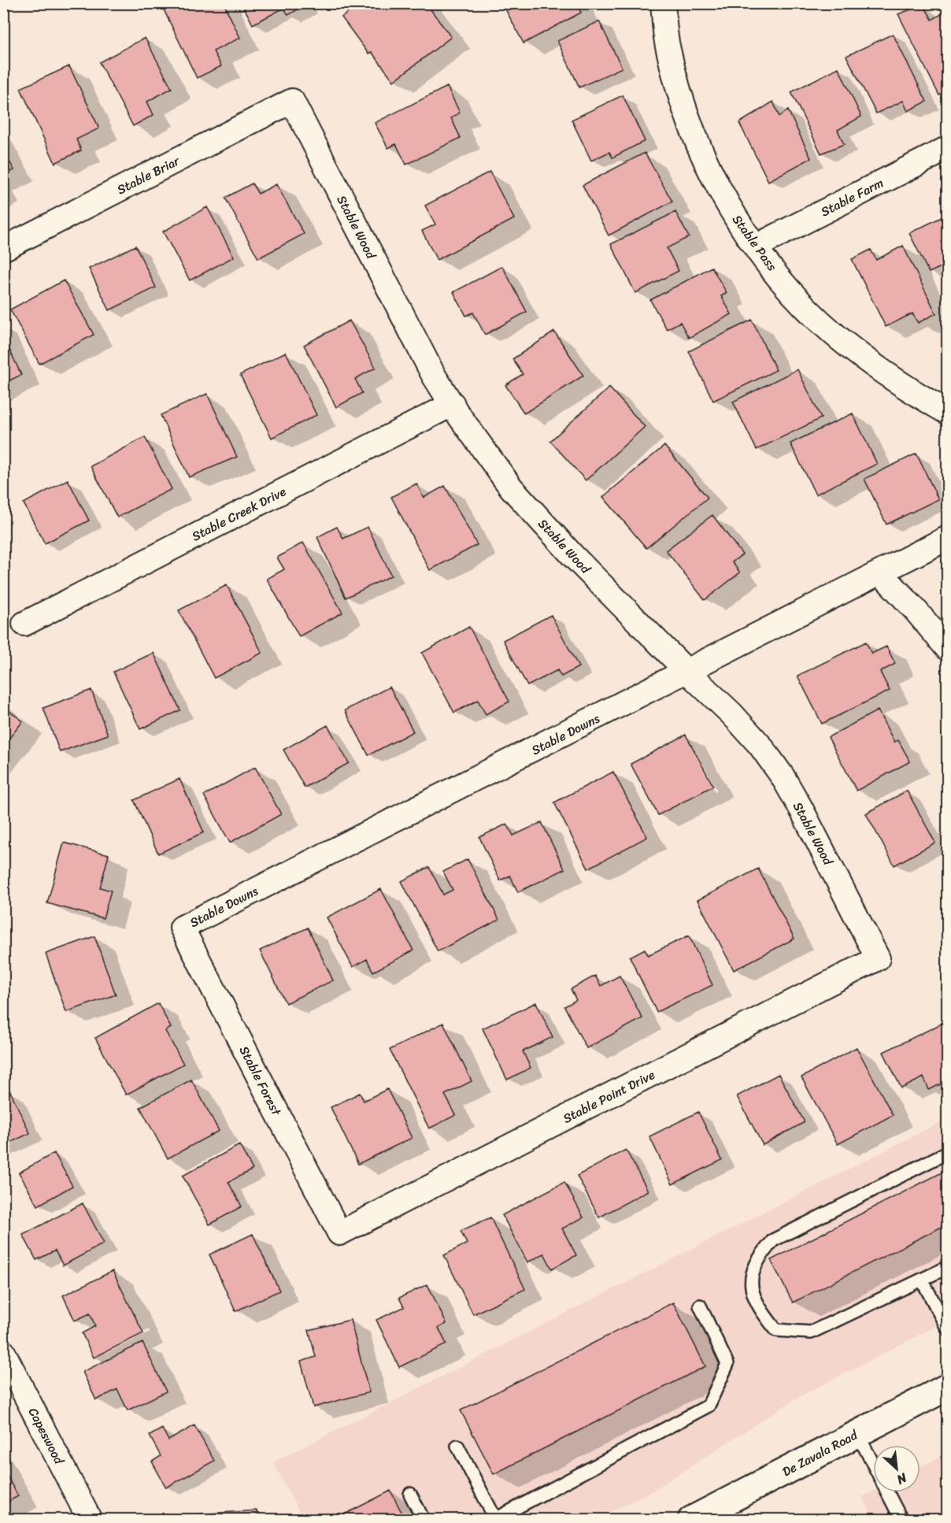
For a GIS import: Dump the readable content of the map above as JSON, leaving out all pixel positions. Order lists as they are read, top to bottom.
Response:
{
  "streets": {
    "main road": ["De Zavala Road"],
    "street": [
      "Stable Briar",
      "Stable Farm",
      "Stable Wood",
      "Stable Pass",
      "Stable Creek Drive",
      "Stable Downs",
      "Stable Forest",
      "Stable Point Drive",
      "Capeswood"
    ]
  },
  "crossings": [
    ["Stable Briar", "Stable Wood"],
    ["Stable Farm", "Stable Pass"],
    ["Stable Wood", "Stable Creek Drive"],
    ["Stable Wood", "Stable Downs"],
    ["Stable Wood", "Stable Point Drive"],
    ["Stable Downs", "Stable Forest"],
    ["Stable Forest", "Stable Point Drive"]
  ],
  "north": "bottom right"
}
